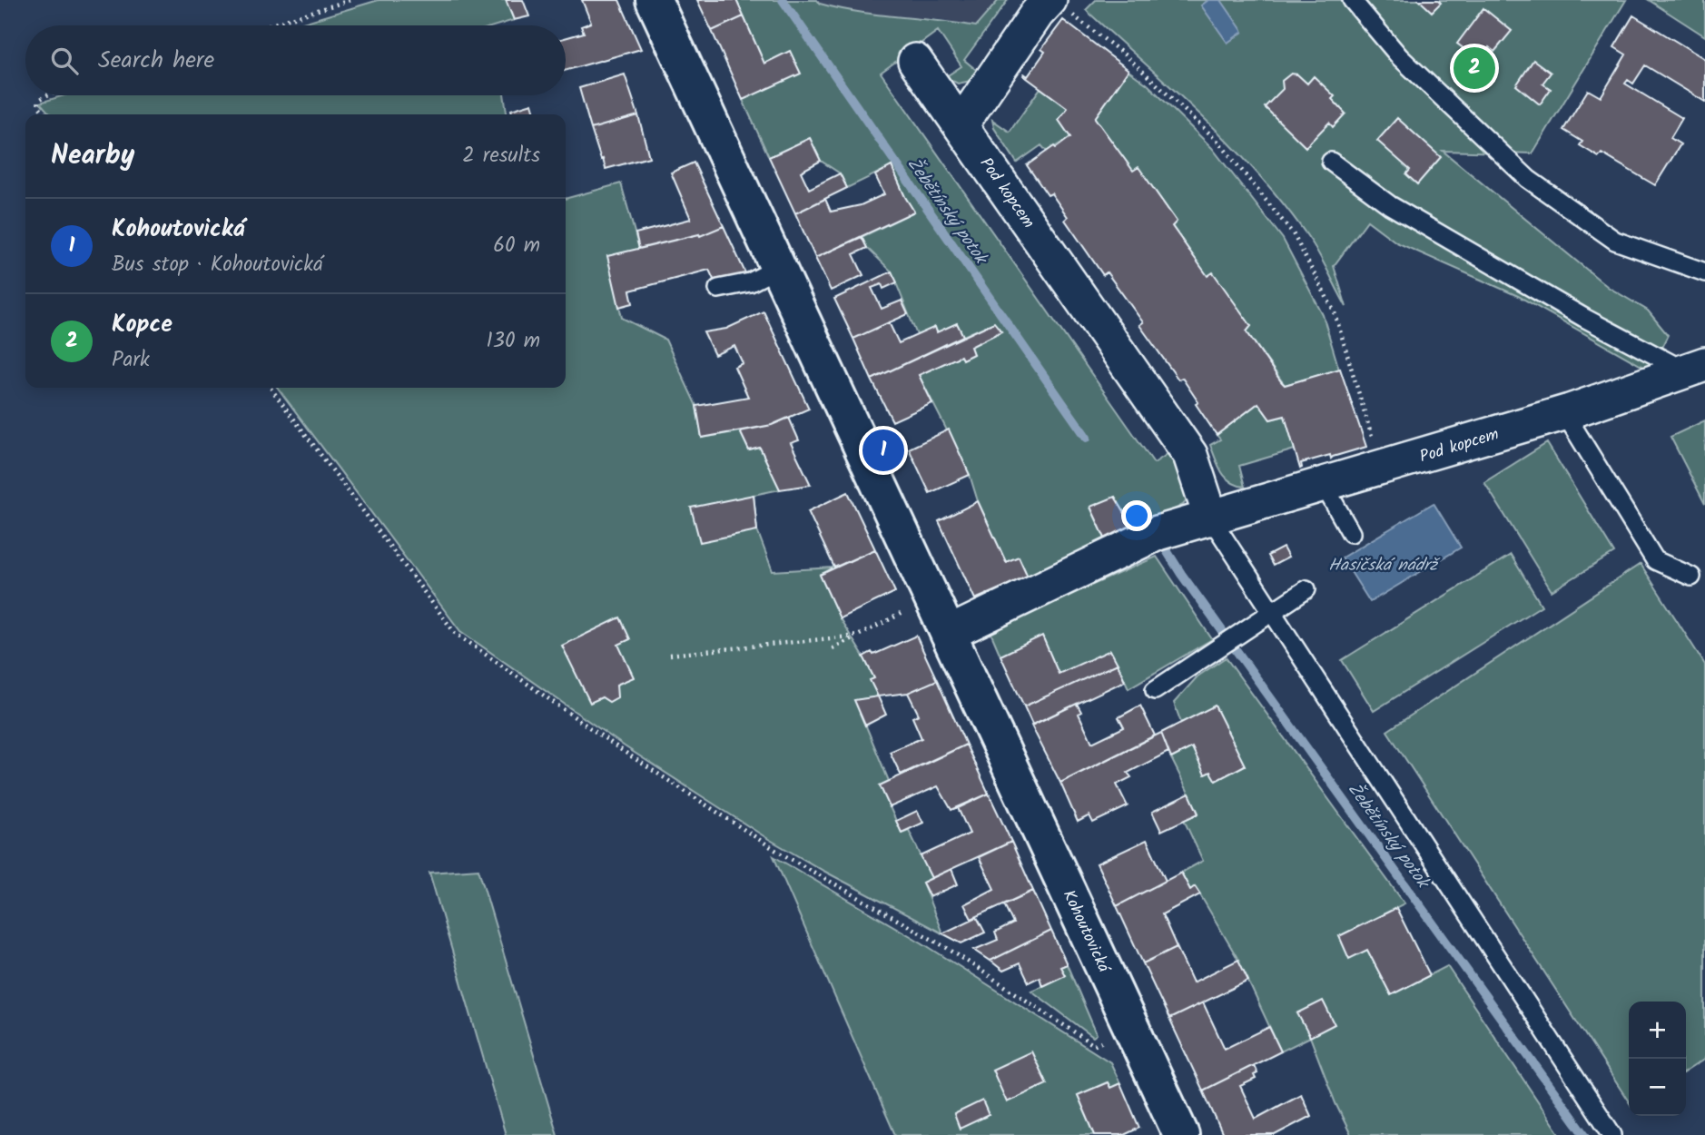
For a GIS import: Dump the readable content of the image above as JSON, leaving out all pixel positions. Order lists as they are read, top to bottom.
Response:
{
  "streets": {
    "street": ["Pod kopcem", "Kohoutovická"]
  },
  "crossings": [
    ["Pod kopcem", "Kohoutovická"]
  ],
  "water": ["Žebětínský potok", "Hasičská nádrž"],
  "page": {
    "search": "Search here",
    "pins": ["2", "1"],
    "heading": ["Nearby", "2 results"],
    "list": [
      {
        "mark": "1",
        "name": "Kohoutovická",
        "note": "Bus stop · Kohoutovická",
        "value": "60 m"
      },
      {
        "mark": "2",
        "name": "Kopce",
        "note": "Park",
        "value": "130 m"
      }
    ],
    "map_buttons": ["+", "−"]
  }
}
